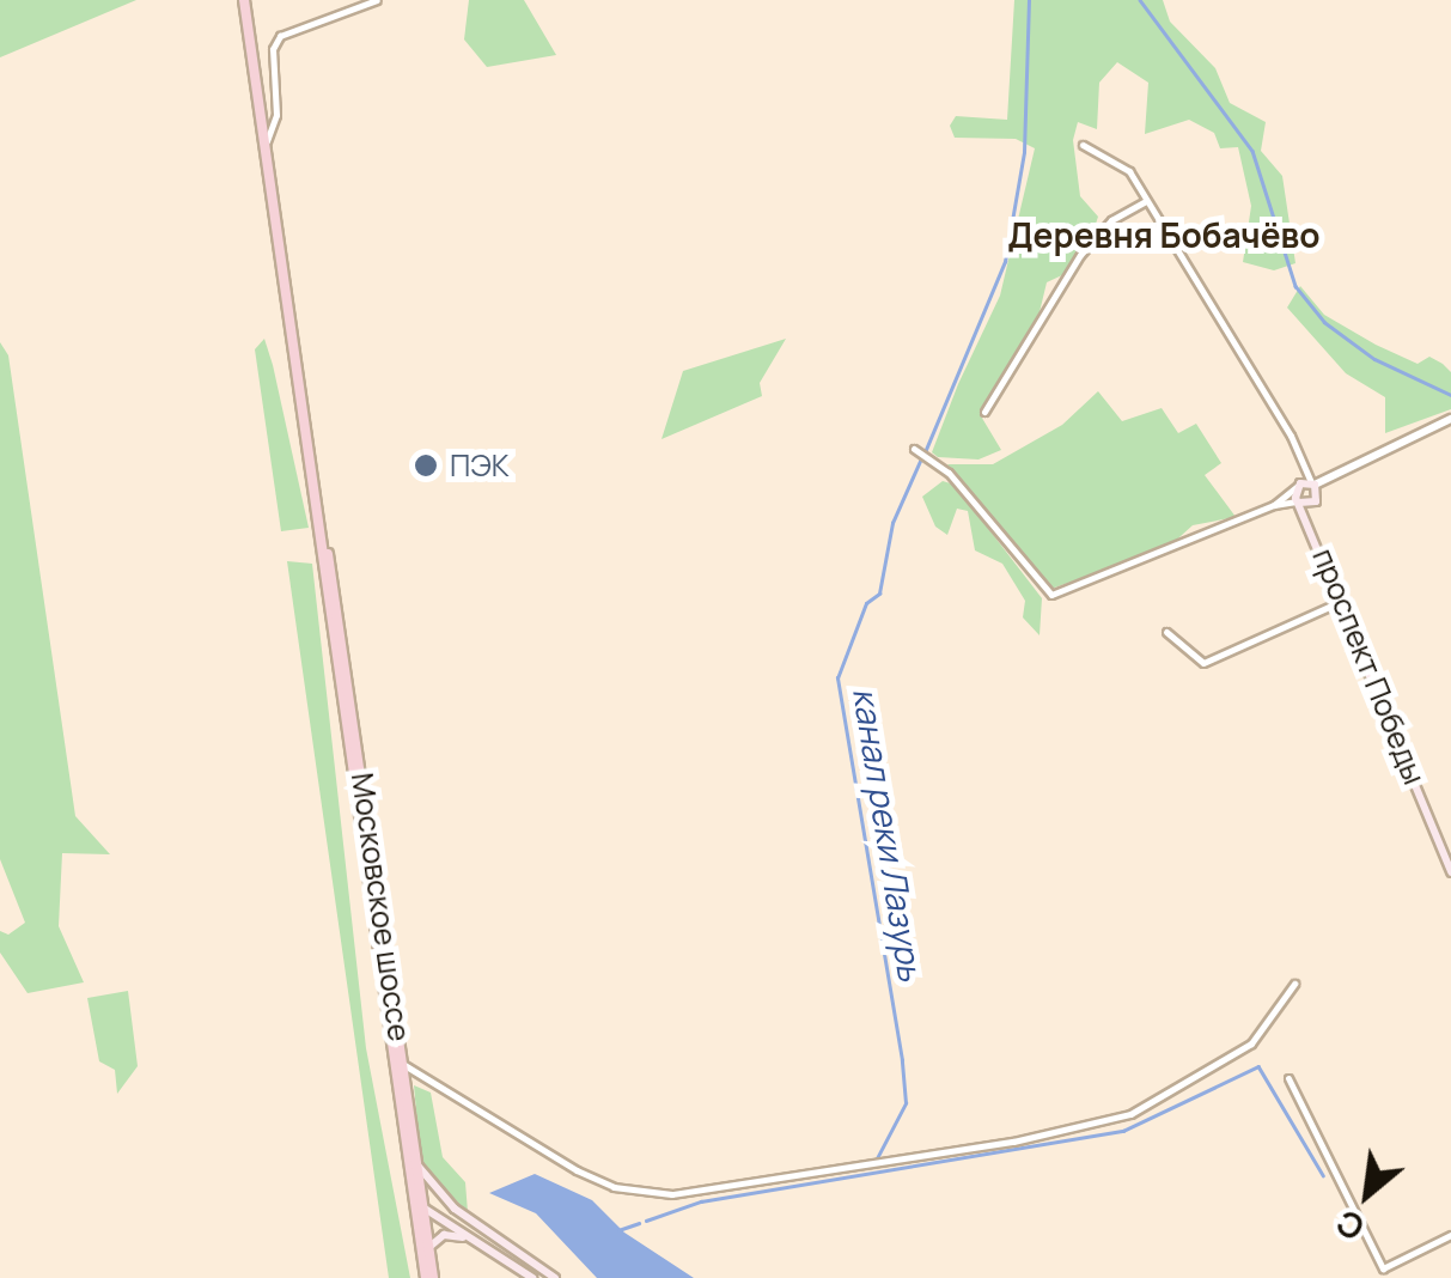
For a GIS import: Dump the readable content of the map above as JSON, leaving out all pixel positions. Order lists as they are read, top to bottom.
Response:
{
  "streets": {
    "main road": ["проспект Победы", "Московское шоссе"]
  },
  "districts": ["Деревня Бобачёво"],
  "water": ["канал реки Лазурь"],
  "places": ["ПЭК"],
  "north": "bottom left"
}
